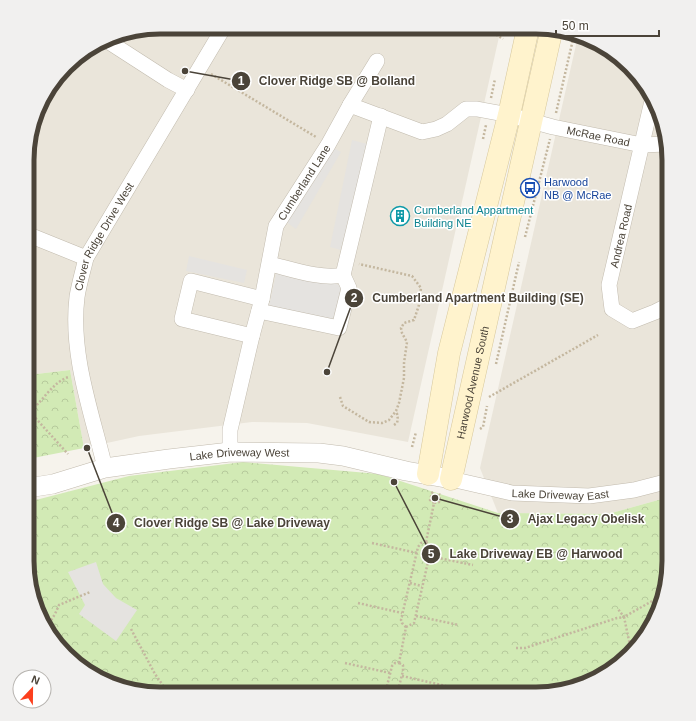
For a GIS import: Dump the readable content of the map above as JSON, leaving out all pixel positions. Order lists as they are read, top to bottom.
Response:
{
  "streets": {
    "main road": ["Harwood Avenue South"],
    "street": [
      "McRae Road",
      "Cumberland Lane",
      "Andrea Road",
      "Clover Ridge Drive West",
      "Lake Driveway West",
      "Lake Driveway East"
    ]
  },
  "crossings": [
    ["McRae Road", "Andrea Road"],
    ["McRae Road", "Harwood Avenue South"],
    ["Cumberland Lane", "Lake Driveway West"],
    ["Clover Ridge Drive West", "Lake Driveway West"],
    ["Harwood Avenue South", "Lake Driveway West"],
    ["Harwood Avenue South", "Lake Driveway East"],
    ["Lake Driveway West", "Lake Driveway East"]
  ],
  "places": {
    "other": [
      "Clover Ridge SB @ Bolland",
      "Cumberland Apartment Building (SE)",
      "Clover Ridge SB @ Lake Driveway",
      "Lake Driveway EB @ Harwood",
      "Ajax Legacy Obelisk"
    ],
    "bus stop": ["Harwood NB @ McRae"],
    "building": ["Cumberland Appartment Building NE"]
  },
  "scale_bar": "50 m",
  "north": "top"
}
